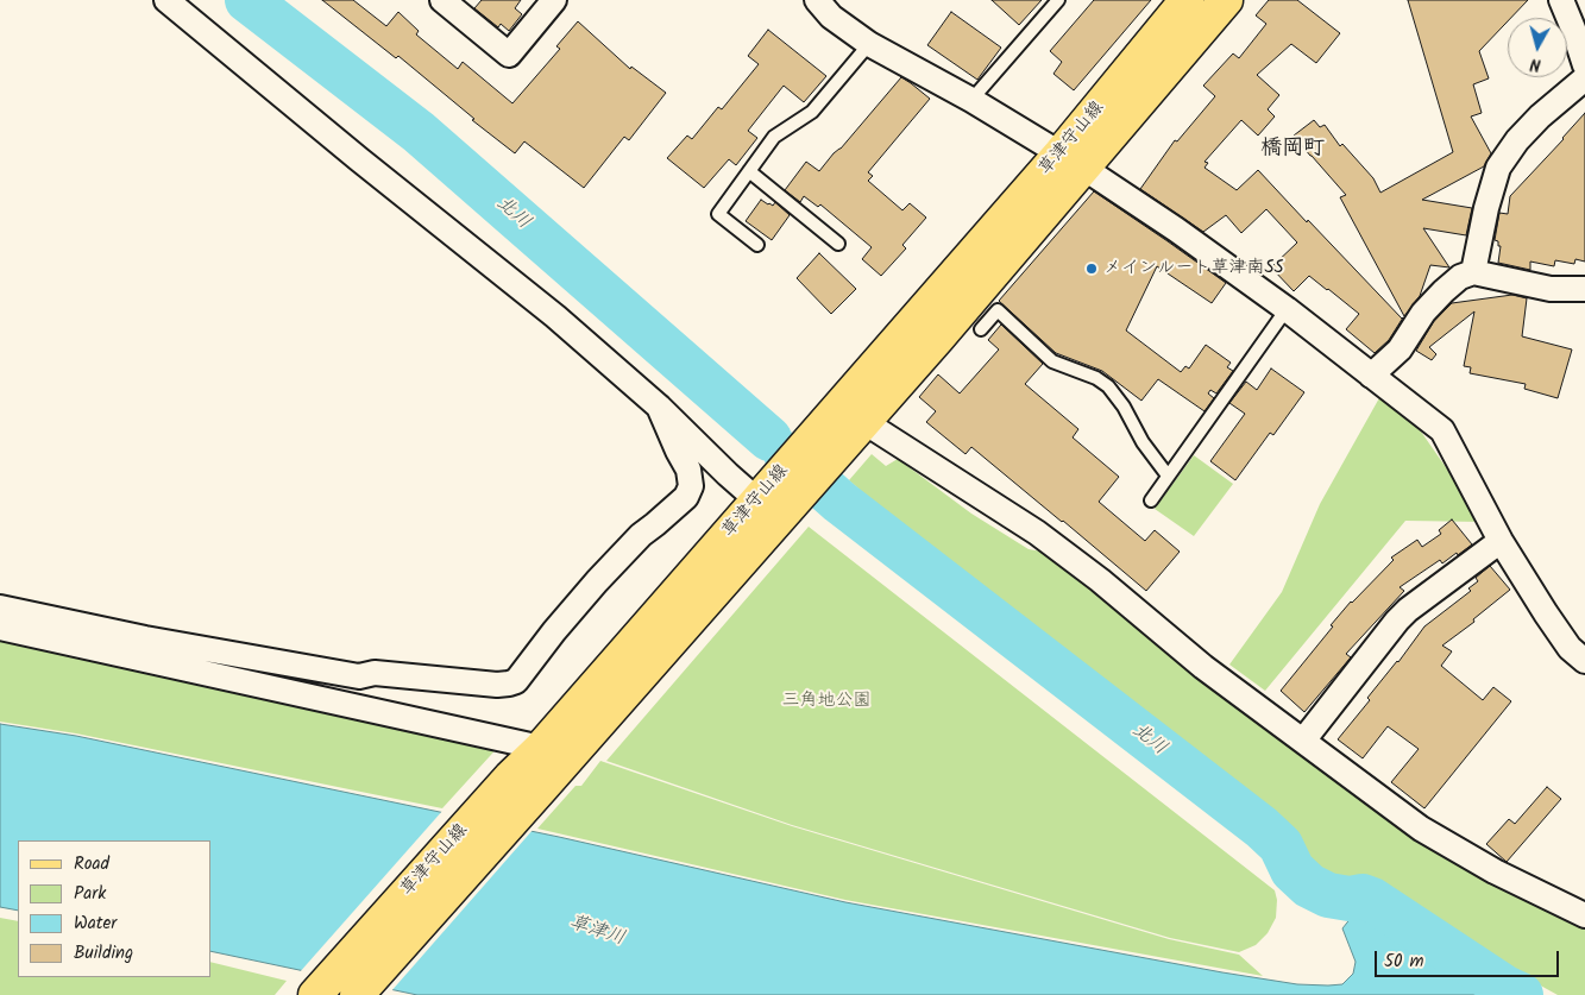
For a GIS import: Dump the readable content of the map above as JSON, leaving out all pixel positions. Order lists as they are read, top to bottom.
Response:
{
  "streets": {
    "main road": ["草津守山線"]
  },
  "districts": ["橋岡町"],
  "water": ["北川", "草津川"],
  "parks": ["三角地公園"],
  "places": ["メインルート草津南SS"],
  "legend": [
    "Road",
    "Park",
    "Water",
    "Building"
  ],
  "scale_bar": "50 m",
  "north": "bottom"
}
